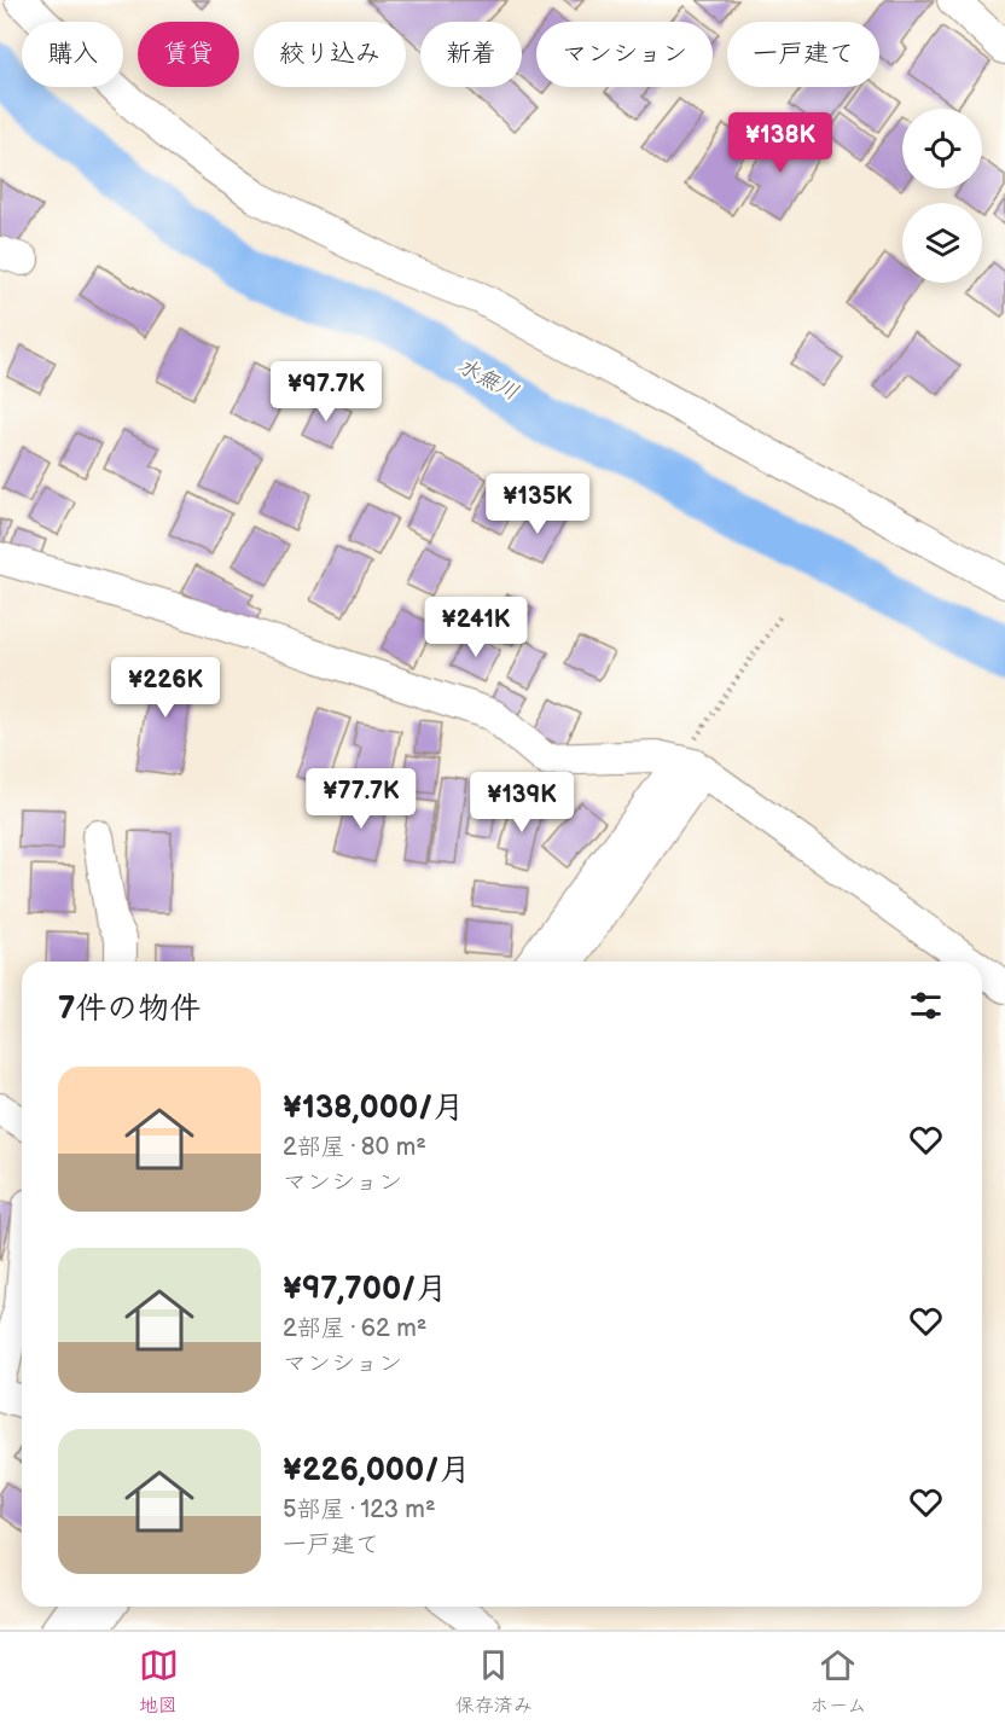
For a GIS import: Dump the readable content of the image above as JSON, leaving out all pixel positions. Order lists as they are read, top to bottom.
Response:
{
  "water": ["水無川"],
  "page": {
    "chip": [
      "購入",
      "賃貸",
      "絞り込み",
      "新着",
      "マンション",
      "一戸建て"
    ],
    "price": [
      "¥138K",
      "¥97.7K",
      "¥135K",
      "¥241K",
      "¥226K",
      "¥77.7K",
      "¥139K"
    ],
    "heading": "7件の物件",
    "list": [
      {
        "name": "¥138,000/月",
        "note": "2部屋 · 80 m² · マンション"
      },
      {
        "name": "¥97,700/月",
        "note": "2部屋 · 62 m² · マンション"
      },
      {
        "name": "¥226,000/月",
        "note": "5部屋 · 123 m² · 一戸建て"
      }
    ],
    "tabs": ["地図", "保存済み", "ホーム"]
  }
}
